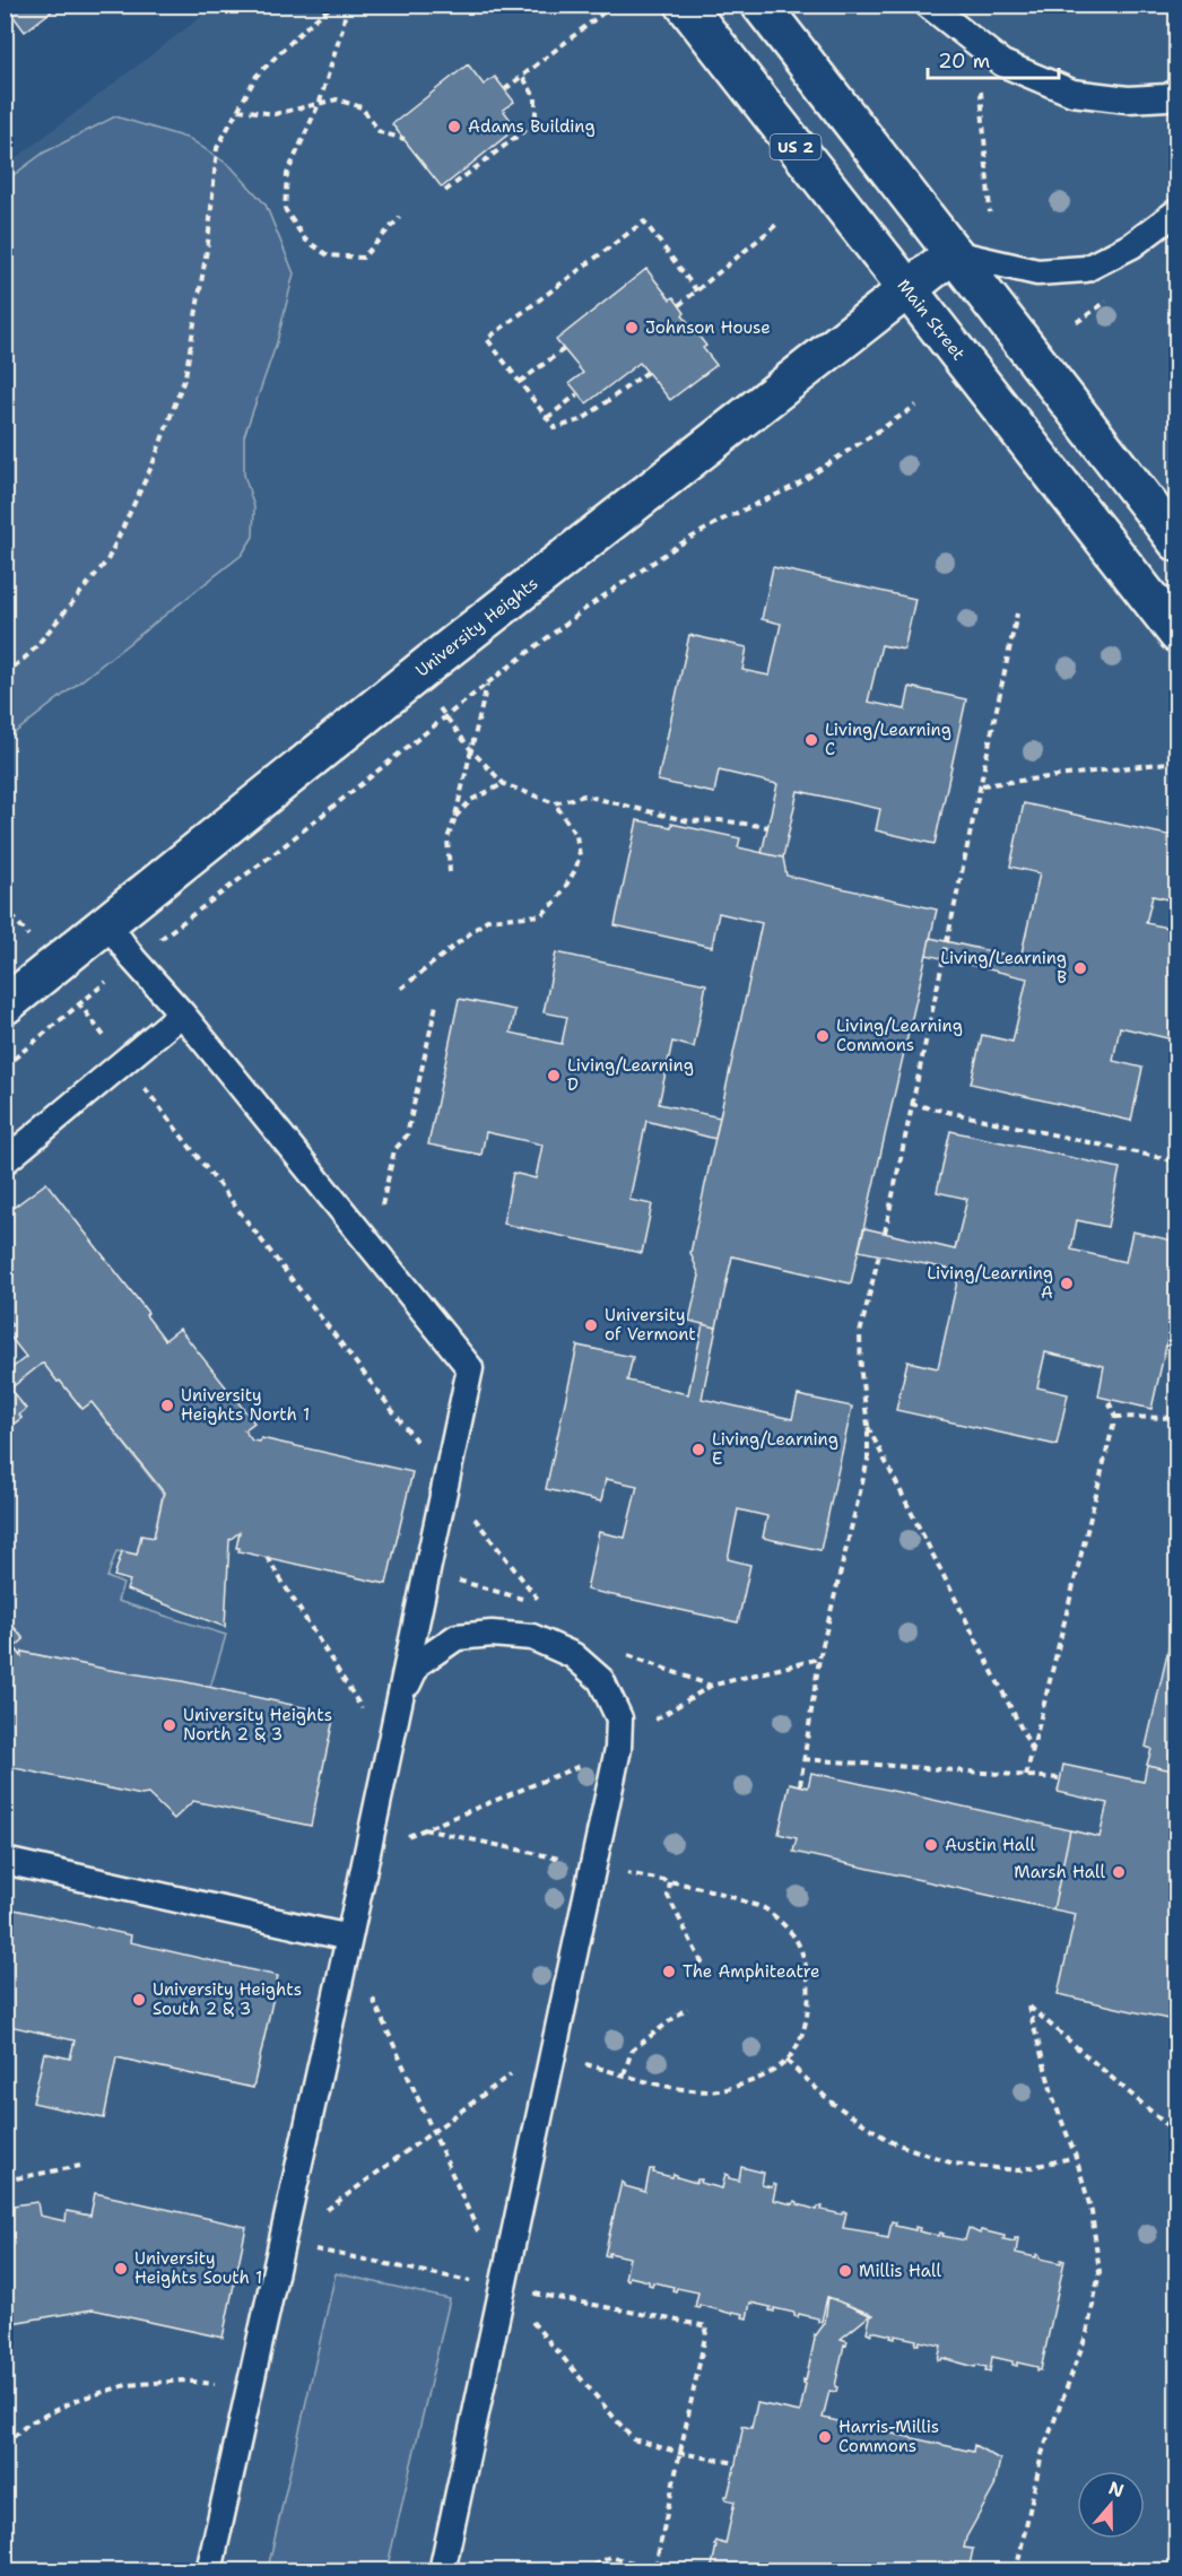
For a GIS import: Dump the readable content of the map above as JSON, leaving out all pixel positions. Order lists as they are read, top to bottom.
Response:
{
  "streets": {
    "main road": ["US 2", "Main Street", "University Heights"]
  },
  "crossings": [
    ["Main Street", "University Heights"]
  ],
  "places": [
    "Adams Building",
    "Johnson House",
    "Living/Learning C",
    "Living/Learning B",
    "Living/Learning Commons",
    "Living/Learning D",
    "Living/Learning A",
    "University of Vermont",
    "University Heights North 1",
    "Living/Learning E",
    "University Heights North 2 & 3",
    "Austin Hall",
    "Marsh Hall",
    "The Amphiteatre",
    "University Heights South 2 & 3",
    "University Heights South 1",
    "Millis Hall",
    "Harris-Millis Commons"
  ],
  "scale_bar": "20 m",
  "north": "top"
}
